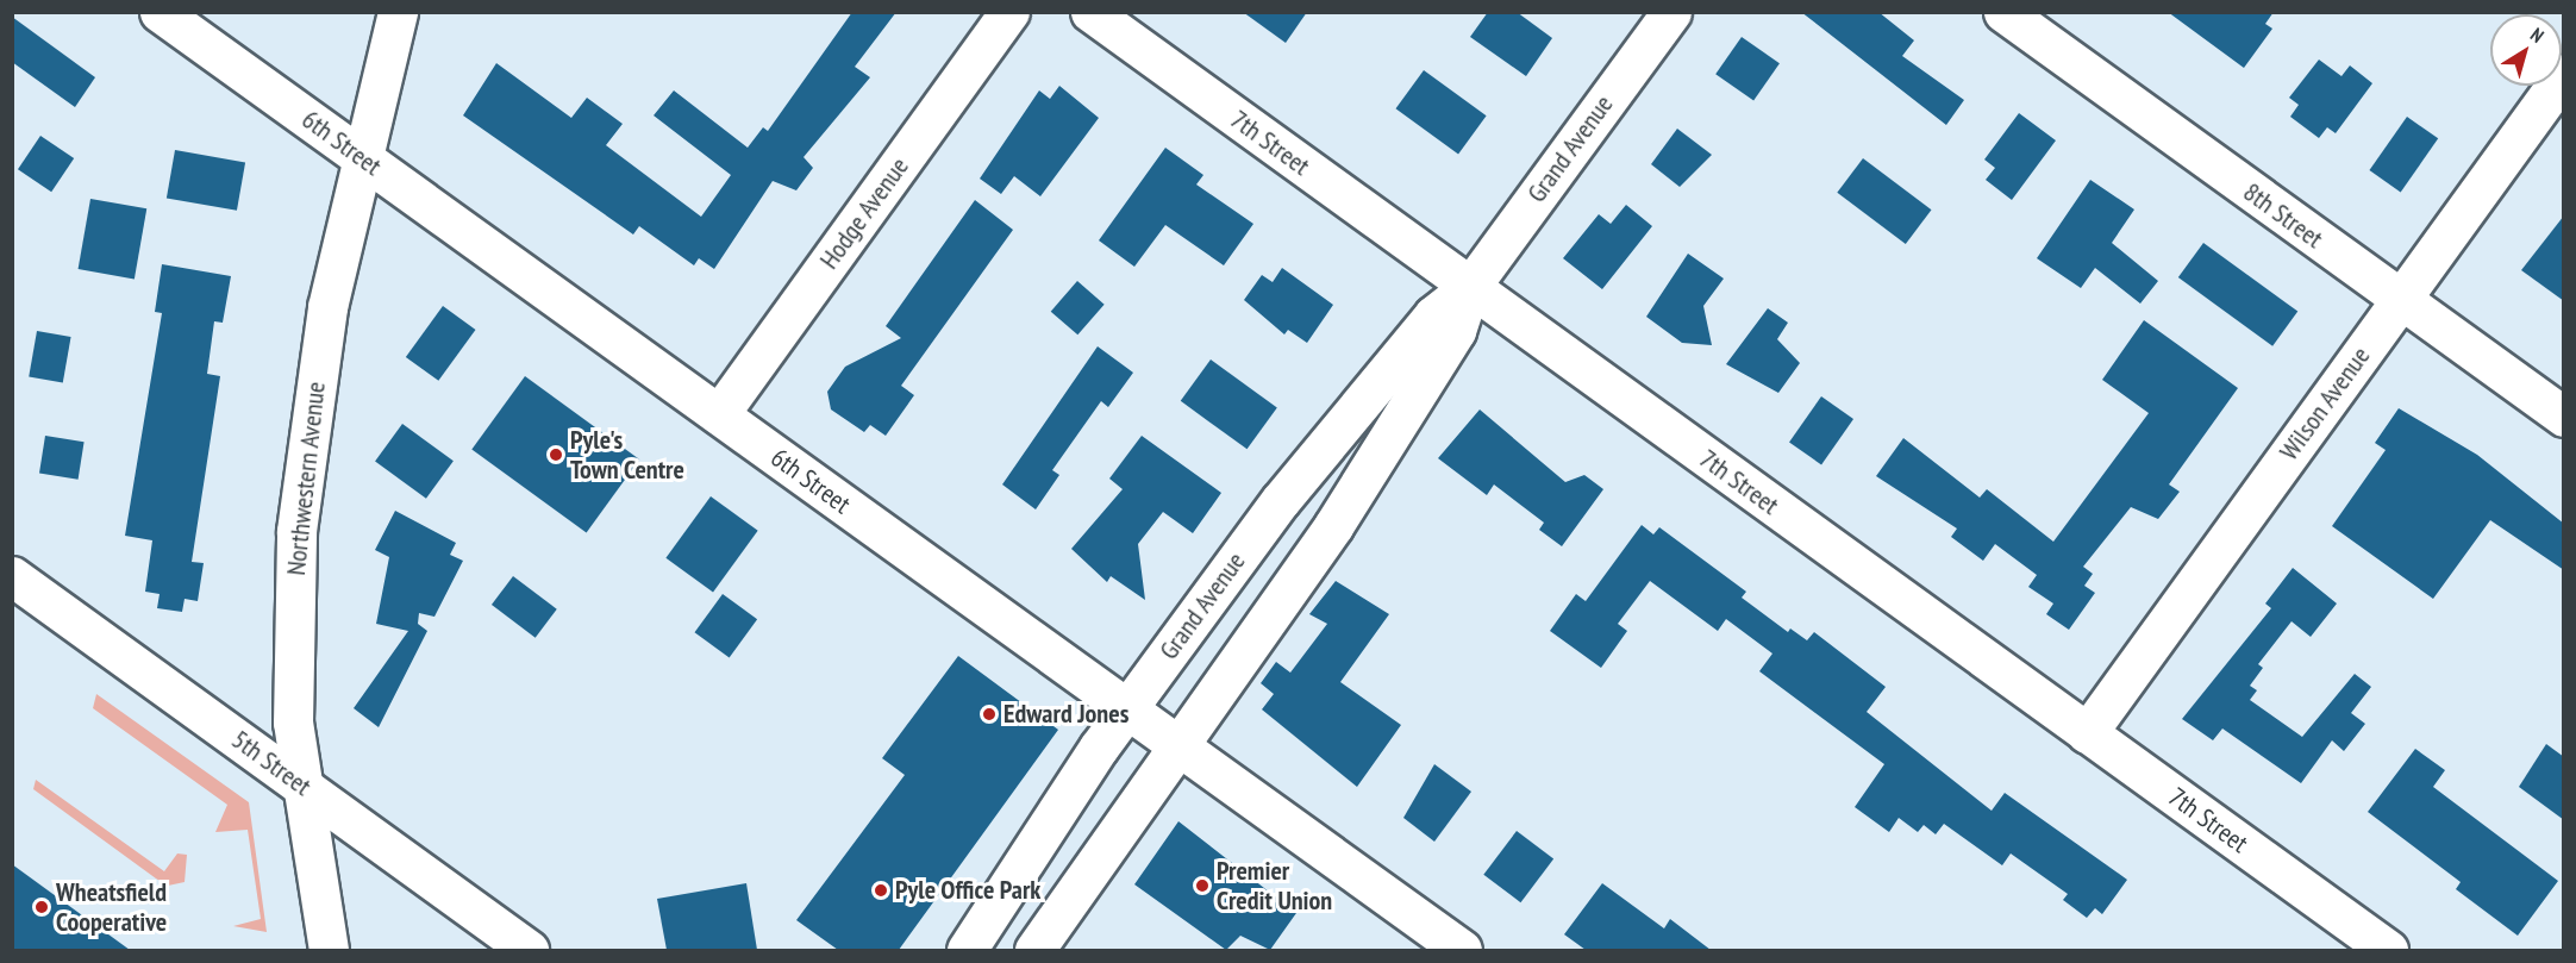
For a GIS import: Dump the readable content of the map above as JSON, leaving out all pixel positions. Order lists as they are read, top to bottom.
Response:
{
  "streets": {
    "street": [
      "6th Street",
      "7th Street",
      "Grand Avenue",
      "Hodge Avenue",
      "8th Street",
      "Wilson Avenue",
      "Northwestern Avenue",
      "5th Street"
    ]
  },
  "crossings": [
    ["6th Street", "Grand Avenue"],
    ["6th Street", "Hodge Avenue"],
    ["6th Street", "Northwestern Avenue"],
    ["7th Street", "Grand Avenue"],
    ["7th Street", "Wilson Avenue"],
    ["8th Street", "Wilson Avenue"],
    ["Northwestern Avenue", "5th Street"]
  ],
  "places": [
    "Pyle's Town Centre",
    "Edward Jones",
    "Premier Credit Union",
    "Pyle Office Park",
    "Wheatsfield Cooperative"
  ],
  "north": "top right"
}
